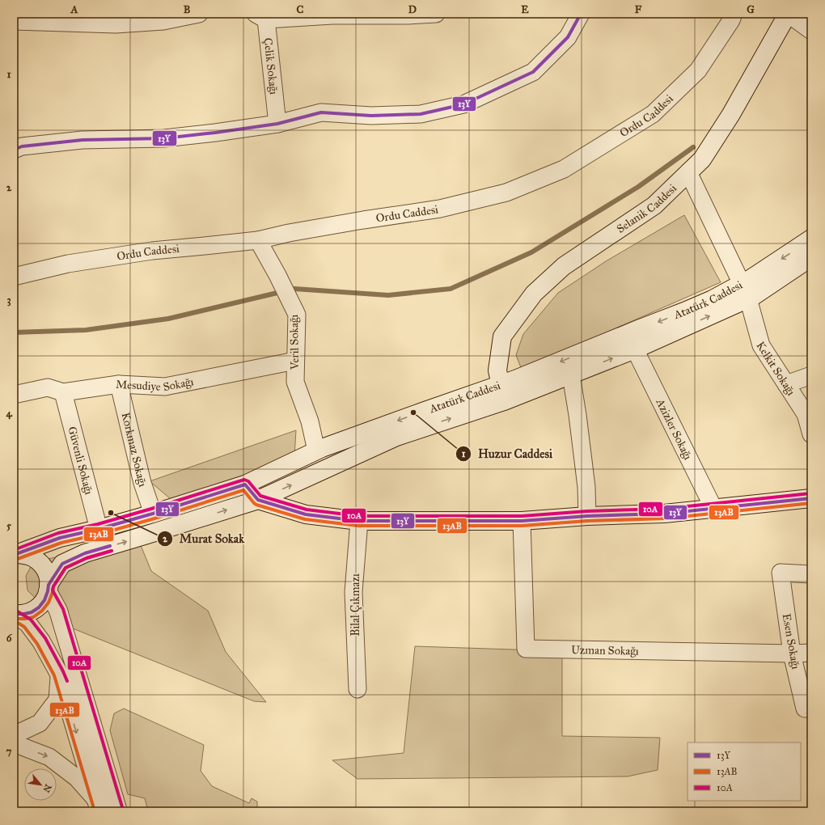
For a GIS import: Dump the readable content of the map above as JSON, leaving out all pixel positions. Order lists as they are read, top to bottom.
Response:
{
  "streets": {
    "main road": ["Selanik Caddesi", "Atatürk Caddesi"],
    "street": [
      "Çelik Sokağı",
      "Ordu Caddesi",
      "Veril Sokağı",
      "Kelkit Sokağı",
      "Mesudiye Sokağı",
      "Azizler Sokağı",
      "Korkmaz Sokağı",
      "Güvenli Sokağı",
      "Bilal Çıkmazı",
      "Esen Sokağı",
      "Uzman Sokağı"
    ]
  },
  "crossings": [
    ["Ordu Caddesi", "Veril Sokağı"],
    ["Selanik Caddesi", "Atatürk Caddesi"],
    ["Selanik Caddesi", "Kelkit Sokağı"],
    ["Atatürk Caddesi", "Veril Sokağı"],
    ["Atatürk Caddesi", "Kelkit Sokağı"],
    ["Atatürk Caddesi", "Azizler Sokağı"],
    ["Atatürk Caddesi", "Korkmaz Sokağı"],
    ["Atatürk Caddesi", "Güvenli Sokağı"],
    ["Veril Sokağı", "Mesudiye Sokağı"],
    ["Mesudiye Sokağı", "Korkmaz Sokağı"],
    ["Mesudiye Sokağı", "Güvenli Sokağı"],
    ["Esen Sokağı", "Uzman Sokağı"]
  ],
  "places": ["Huzur Caddesi", "Murat Sokak"],
  "lines": ["transit line 13Y", "transit line 10A", "transit line 13AB"],
  "legend": ["13Y", "13AB", "10A"],
  "north": "bottom right",
  "grid": {
    "columns": [
      "A",
      "B",
      "C",
      "D",
      "E",
      "F",
      "G"
    ],
    "rows": [
      "1",
      "2",
      "3",
      "4",
      "5",
      "6",
      "7"
    ]
  }
}
